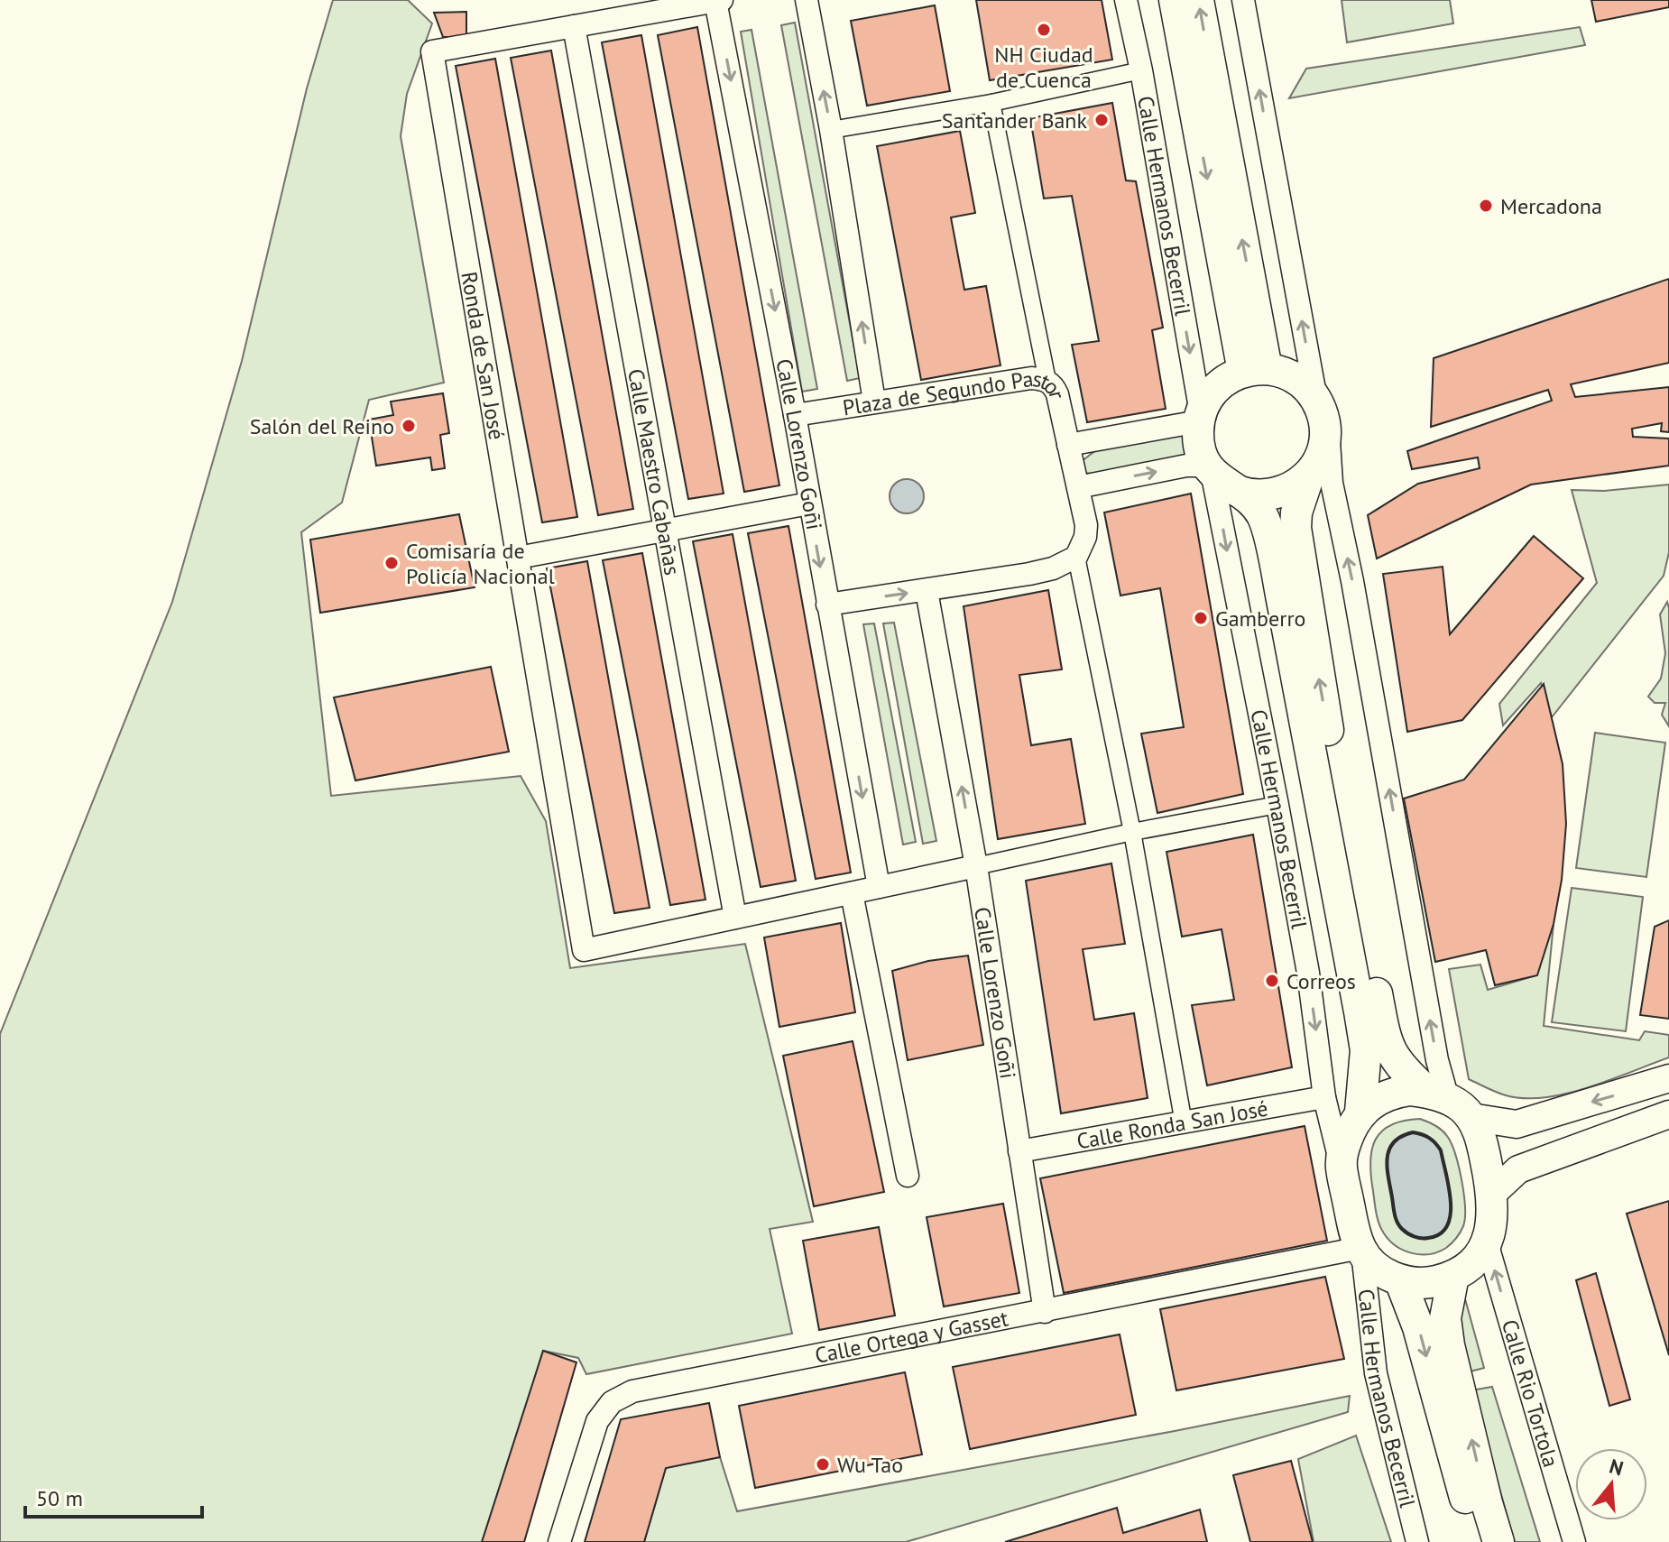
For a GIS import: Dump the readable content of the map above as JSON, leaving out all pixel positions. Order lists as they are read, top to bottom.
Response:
{
  "streets": {
    "main road": ["Calle Hermanos Becerril"],
    "street": [
      "Ronda de San José",
      "Plaza de Segundo Pastor",
      "Calle Lorenzo Goñi",
      "Calle Maestro Cabañas",
      "Calle Ronda San José",
      "Calle Ortega y Gasset",
      "Calle Rio Tortola"
    ]
  },
  "crossings": [
    ["Calle Hermanos Becerril", "Plaza de Segundo Pastor"],
    ["Calle Hermanos Becerril", "Calle Ronda San José"],
    ["Calle Hermanos Becerril", "Calle Ortega y Gasset"],
    ["Calle Hermanos Becerril", "Calle Rio Tortola"],
    ["Ronda de San José", "Calle Lorenzo Goñi"],
    ["Ronda de San José", "Calle Maestro Cabañas"],
    ["Plaza de Segundo Pastor", "Calle Lorenzo Goñi"],
    ["Calle Lorenzo Goñi", "Calle Ronda San José"],
    ["Calle Lorenzo Goñi", "Calle Ortega y Gasset"],
    ["Calle Ortega y Gasset", "Calle Rio Tortola"]
  ],
  "one_way": ["Calle Rio Tortola"],
  "places": [
    "NH Ciudad de Cuenca",
    "Santander Bank",
    "Mercadona",
    "Salón del Reino",
    "Comisaría de Policía Nacional",
    "Gamberro",
    "Correos",
    "Wu Tao"
  ],
  "scale_bar": "50 m",
  "north": "top"
}
